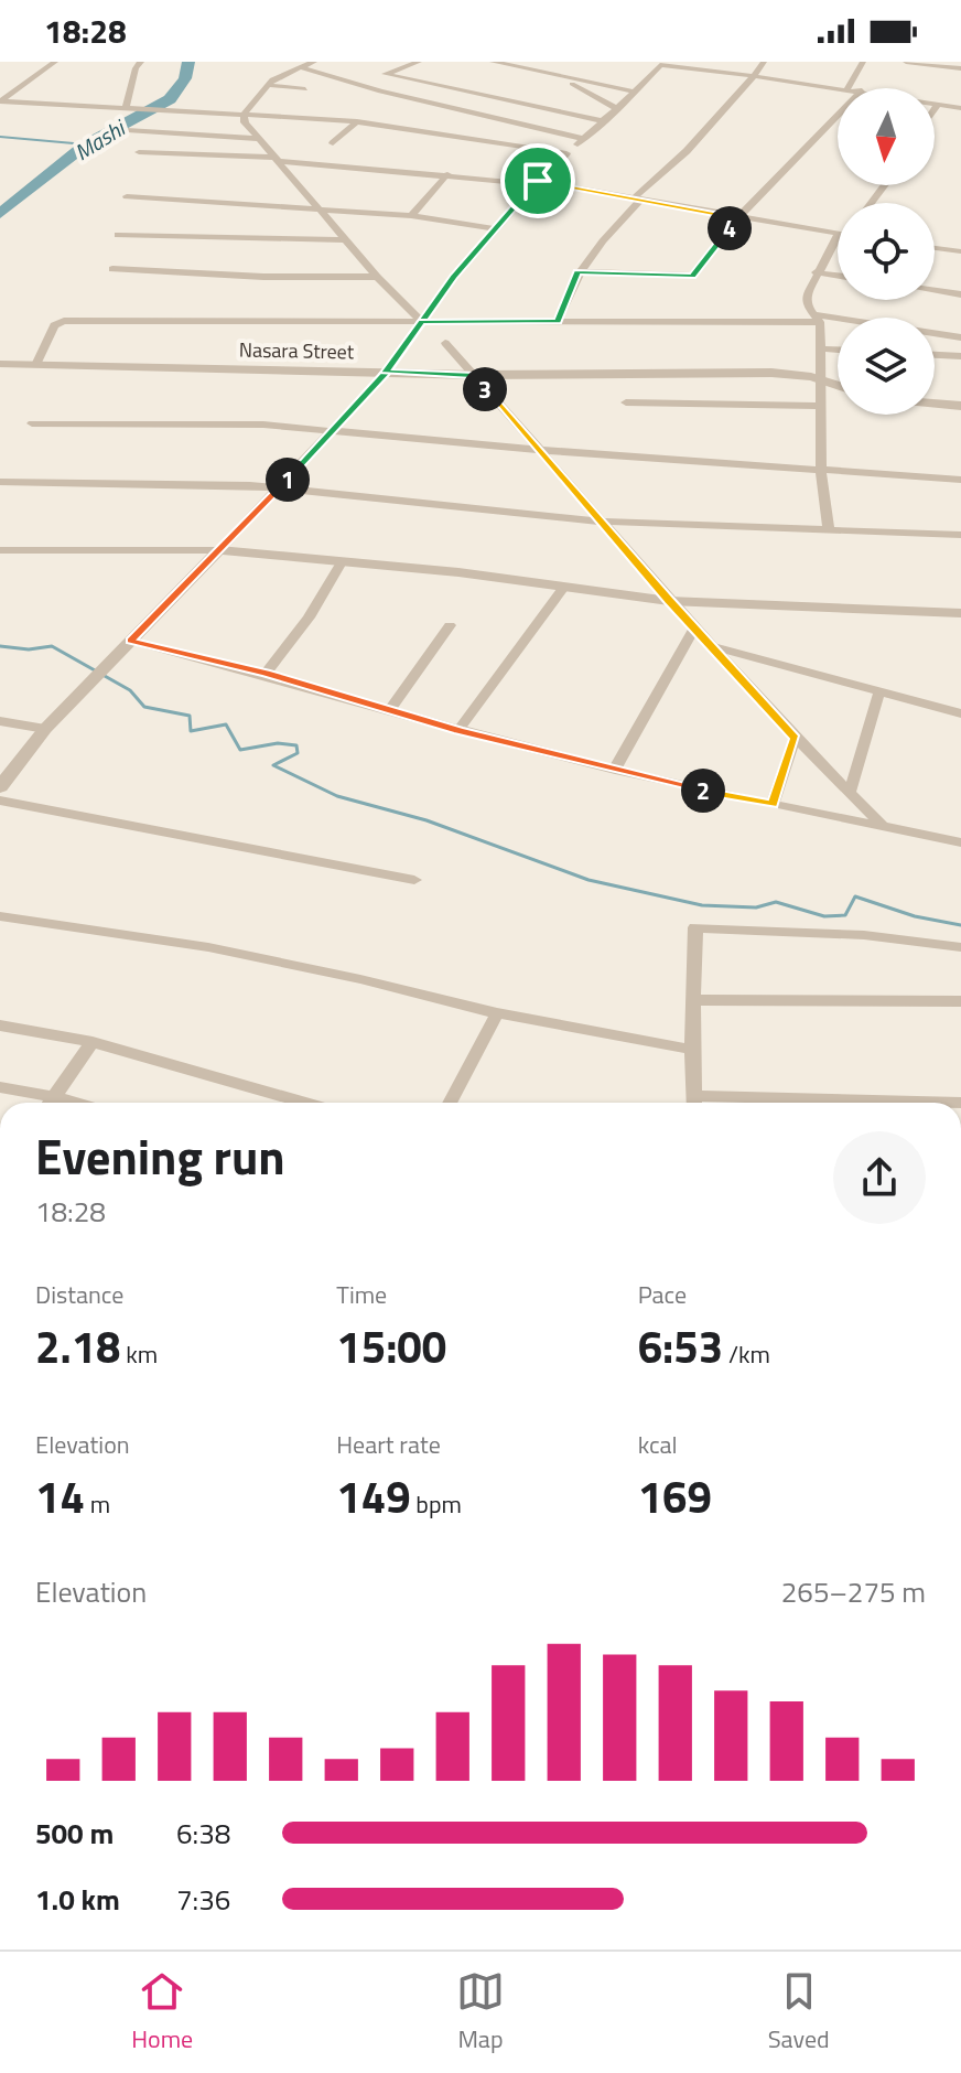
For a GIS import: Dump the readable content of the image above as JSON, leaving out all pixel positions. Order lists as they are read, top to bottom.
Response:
{
  "streets": {
    "street": ["Nasara Street"]
  },
  "water": ["Mashi"],
  "north": "bottom",
  "page": {
    "status": "18:28",
    "pins": [
      "4",
      "3",
      "1",
      "2"
    ],
    "heading": ["Evening run", "18:28"],
    "stats": [
      ["Distance", "2.18 km"],
      ["Time", "15:00"],
      ["Pace", "6:53 /km"],
      ["Elevation", "14 m"],
      ["Heart rate", "149 bpm"],
      ["kcal", "169"]
    ],
    "chart": ["Elevation", "265–275 m"],
    "list": [
      {
        "name": "500 m",
        "note": "6:38"
      },
      {
        "name": "1.0 km",
        "note": "7:36"
      }
    ],
    "tabs": ["Home", "Map", "Saved"]
  }
}
